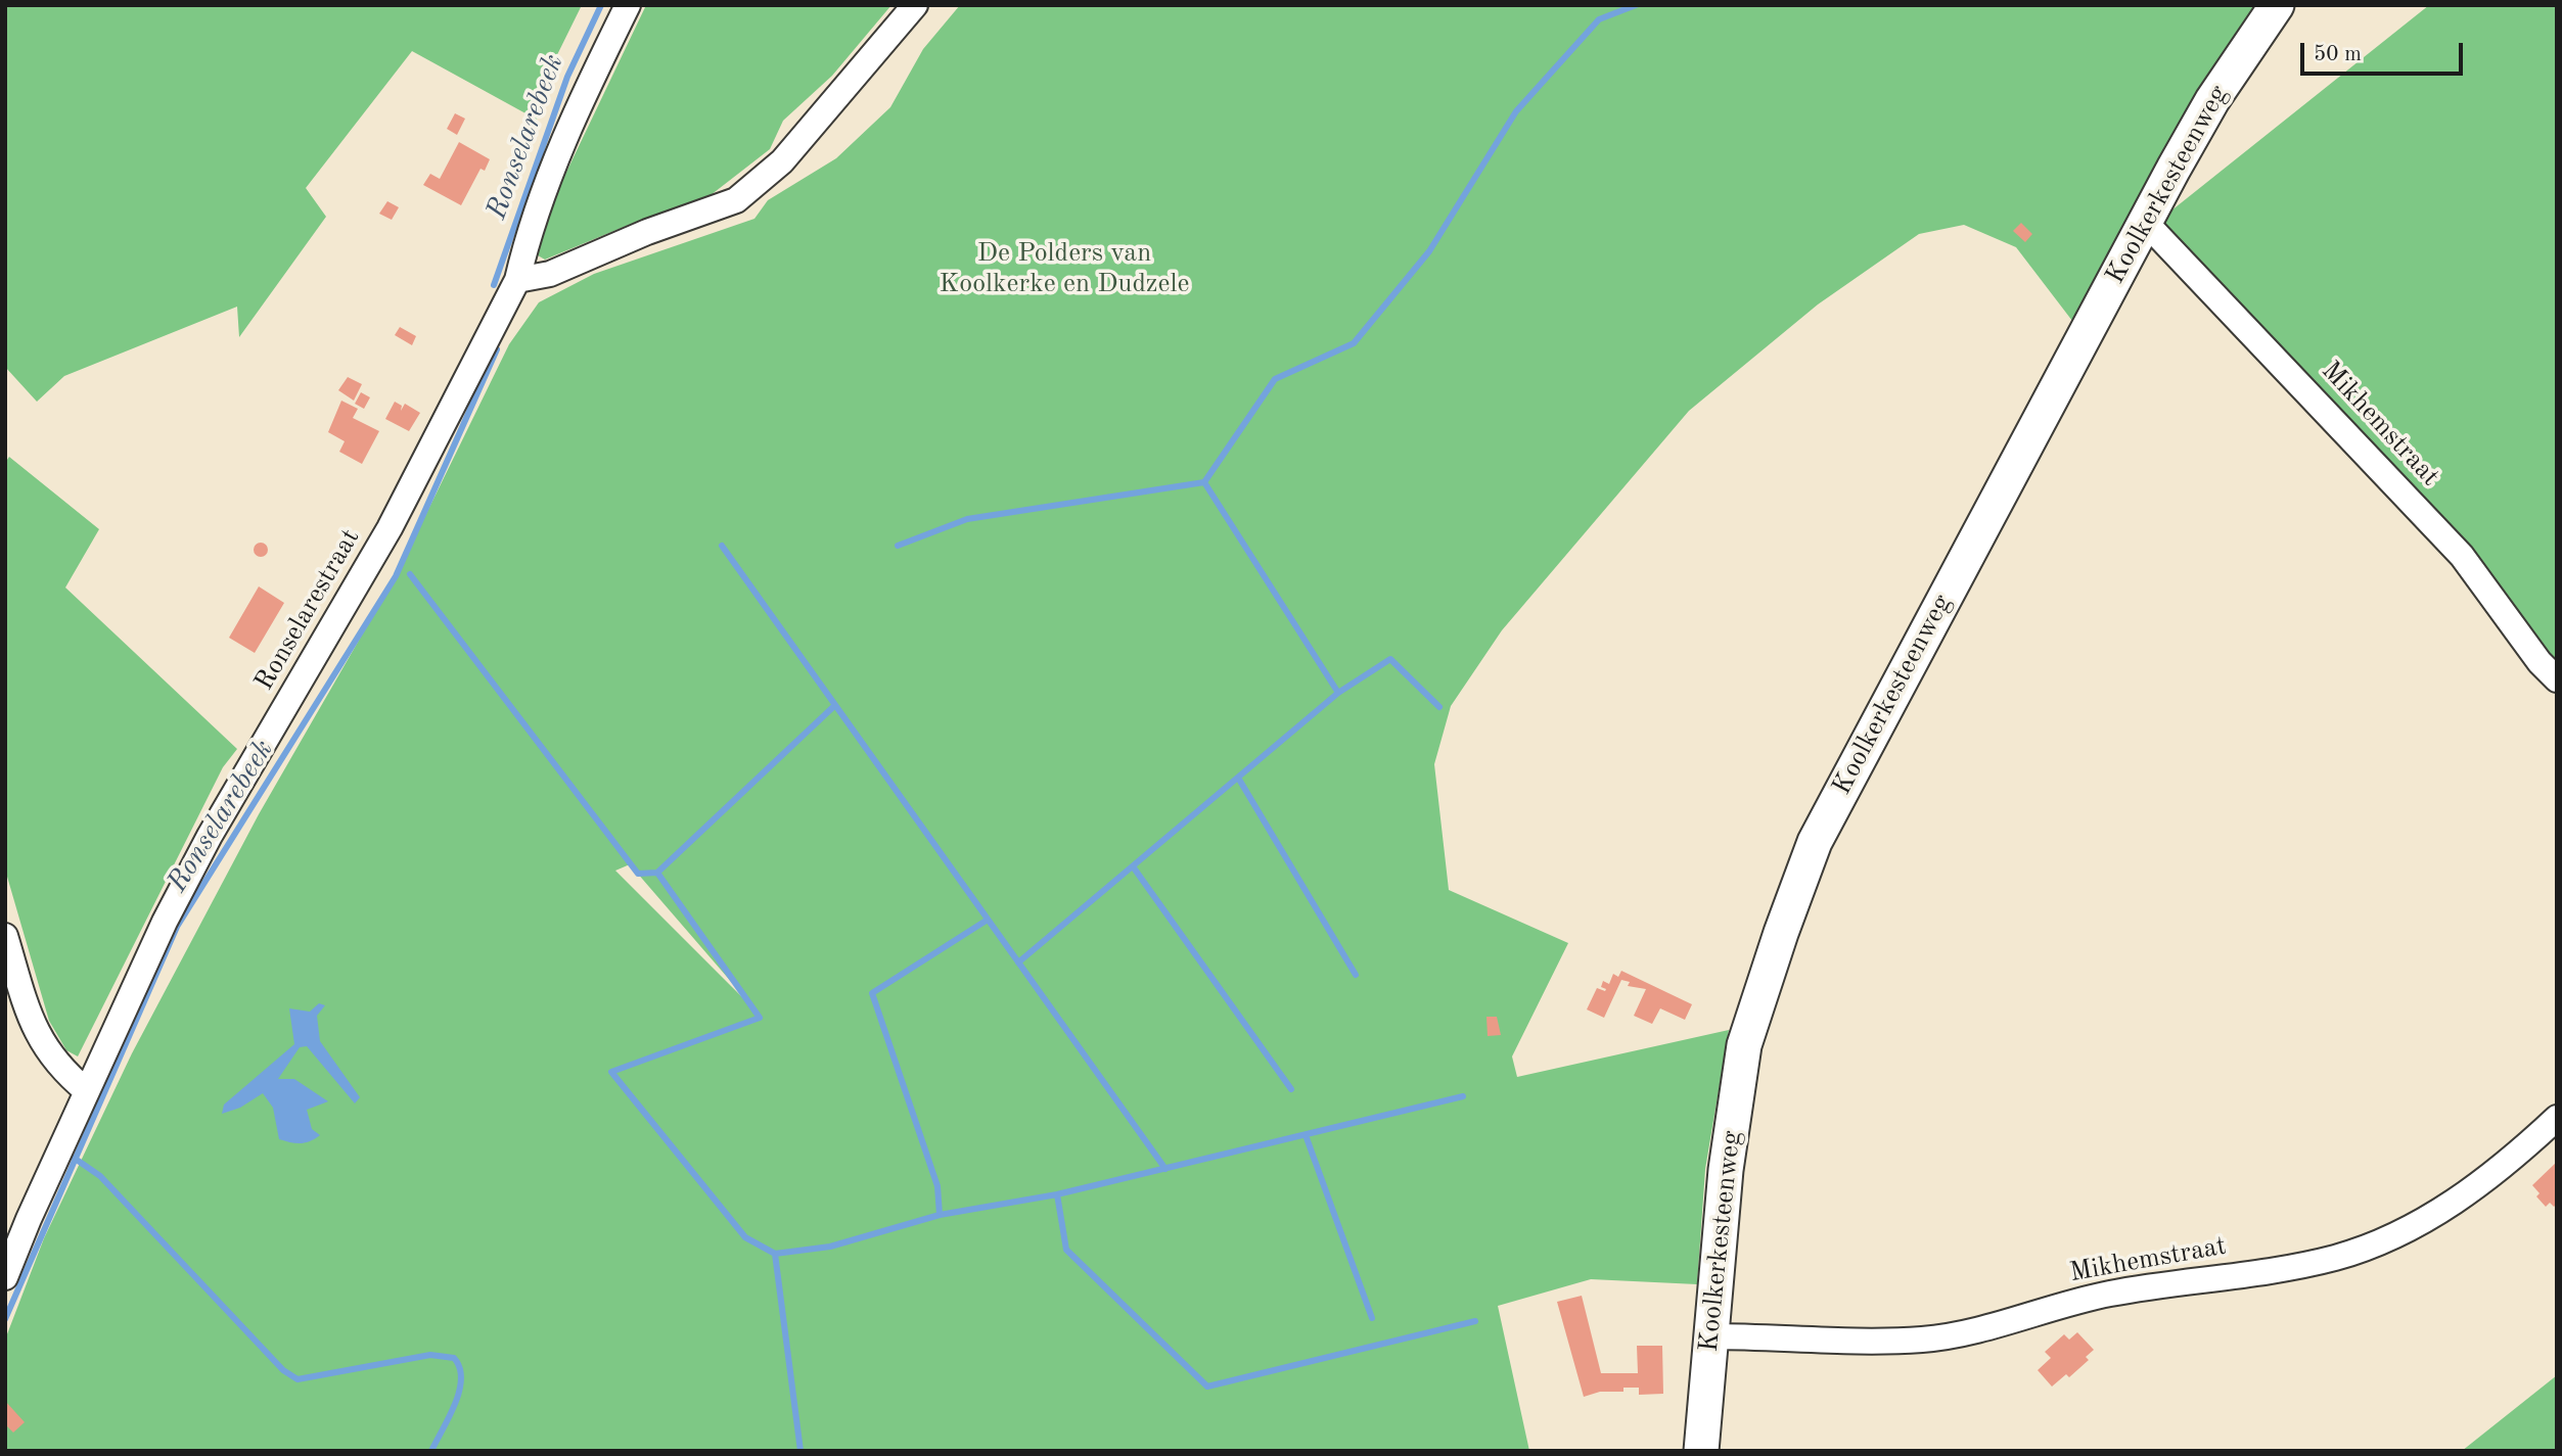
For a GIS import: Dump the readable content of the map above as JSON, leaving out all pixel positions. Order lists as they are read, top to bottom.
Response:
{
  "streets": {
    "main road": ["Koolkerkesteenweg"],
    "street": ["Mikhemstraat", "Ronselarestraat"]
  },
  "crossings": [
    ["Koolkerkesteenweg", "Mikhemstraat"]
  ],
  "water": ["Ronselarebeek"],
  "parks": ["De Polders van Koolkerke en Dudzele"],
  "scale_bar": "50 m"
}
